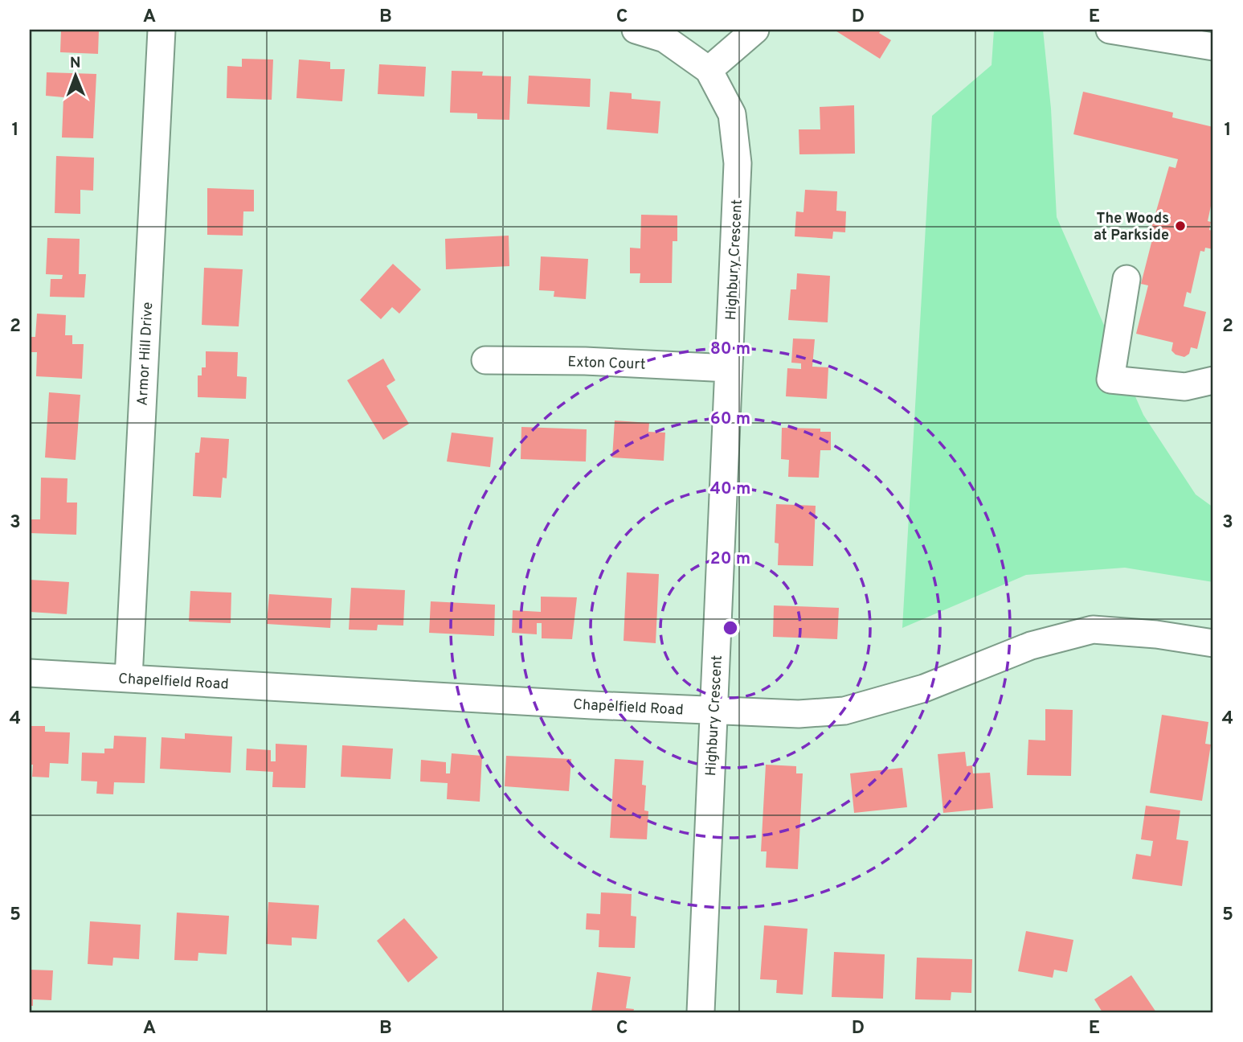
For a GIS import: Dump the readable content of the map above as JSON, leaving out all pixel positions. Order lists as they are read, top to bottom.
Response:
{
  "streets": {
    "street": [
      "Highbury Crescent",
      "Armor Hill Drive",
      "Exton Court",
      "Chapelfield Road"
    ]
  },
  "crossings": [
    ["Highbury Crescent", "Exton Court"],
    ["Highbury Crescent", "Chapelfield Road"],
    ["Armor Hill Drive", "Chapelfield Road"]
  ],
  "places": ["The Woods at Parkside"],
  "north": "top",
  "grid": {
    "columns": [
      "A",
      "B",
      "C",
      "D",
      "E"
    ],
    "rows": [
      "1",
      "2",
      "3",
      "4",
      "5"
    ]
  },
  "rings": [
    "80 m",
    "60 m",
    "40 m",
    "20 m"
  ]
}
